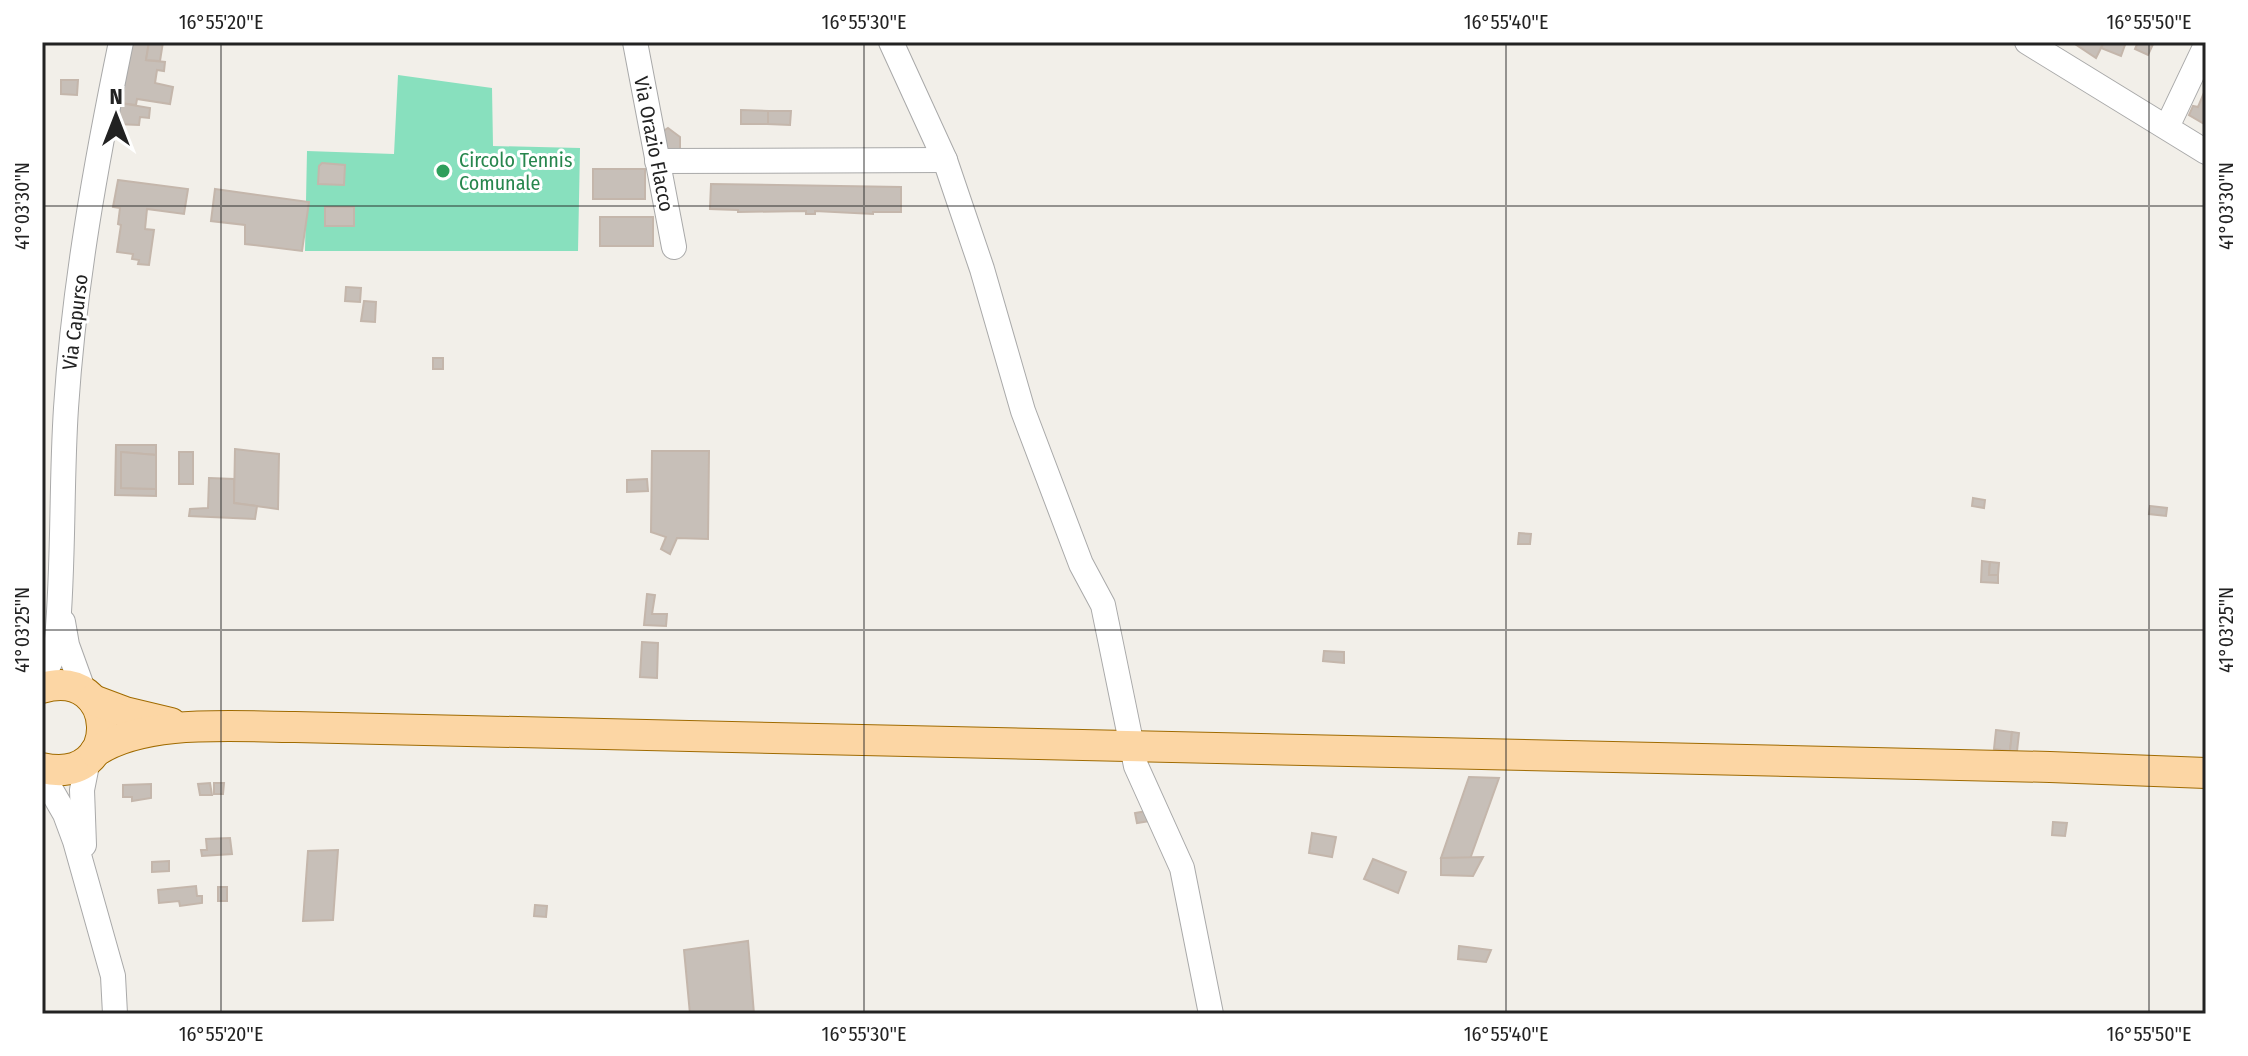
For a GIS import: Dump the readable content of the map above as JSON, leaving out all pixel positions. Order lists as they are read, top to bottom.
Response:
{
  "streets": {
    "street": ["Via Orazio Flacco", "Via Capurso"]
  },
  "places": ["Circolo Tennis Comunale"],
  "north": "top",
  "coordinates": [
    "16°55'20\"E",
    "16°55'30\"E",
    "16°55'40\"E",
    "16°55'50\"E",
    "41°03'30\"N",
    "41°03'25\"N"
  ]
}
